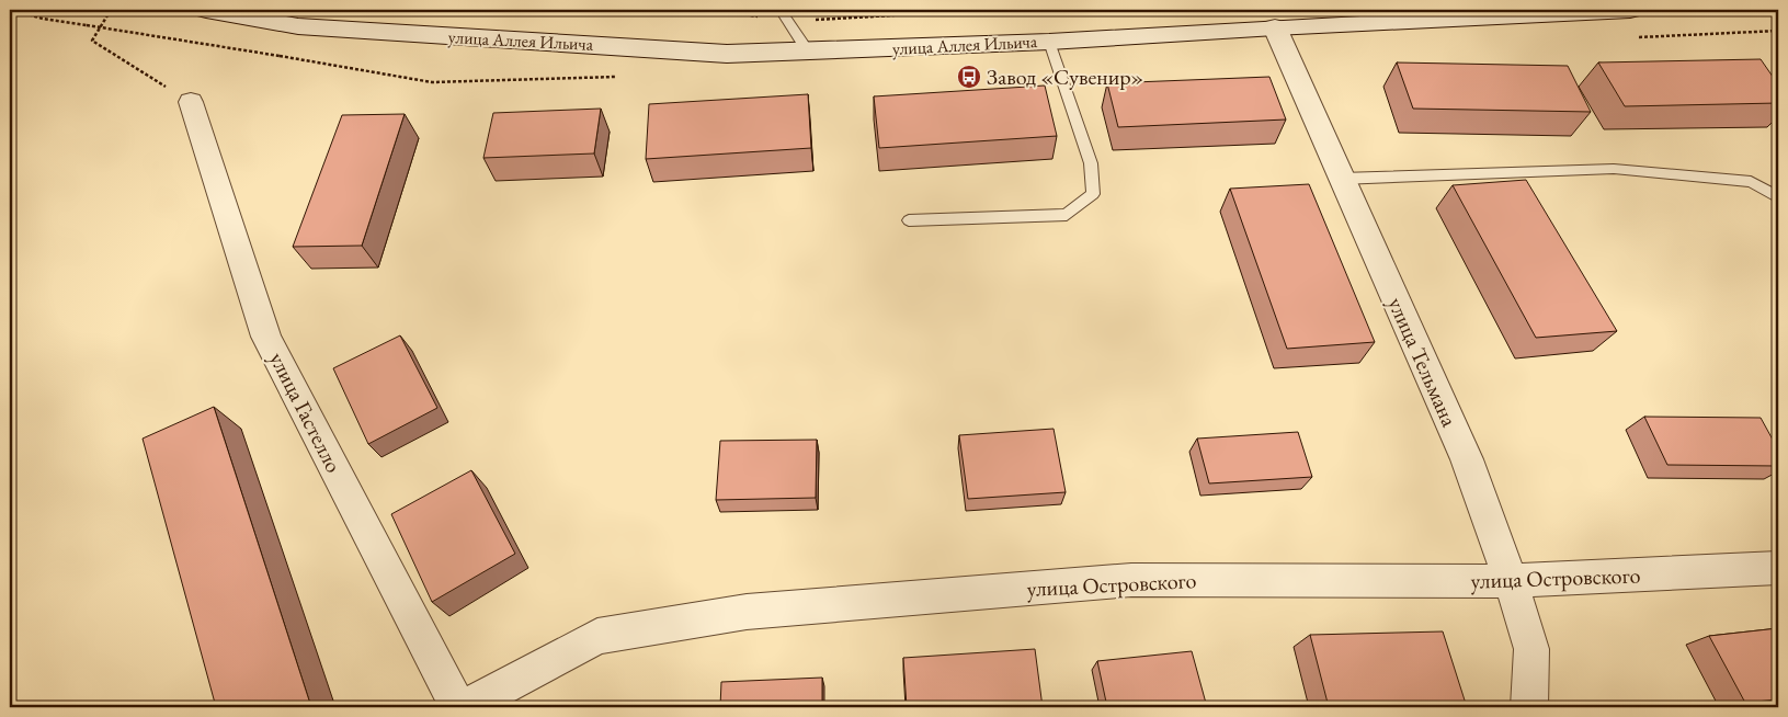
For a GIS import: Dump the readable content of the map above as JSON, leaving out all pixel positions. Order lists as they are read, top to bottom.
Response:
{
  "streets": {
    "street": [
      "улица Аллея Ильича",
      "улица Тельмана",
      "улица Гастелло",
      "улица Островского"
    ]
  },
  "crossings": [
    ["улица Аллея Ильича", "улица Тельмана"],
    ["улица Тельмана", "улица Островского"]
  ],
  "places": {
    "bus stop": ["Завод «Сувенир»"]
  }
}
